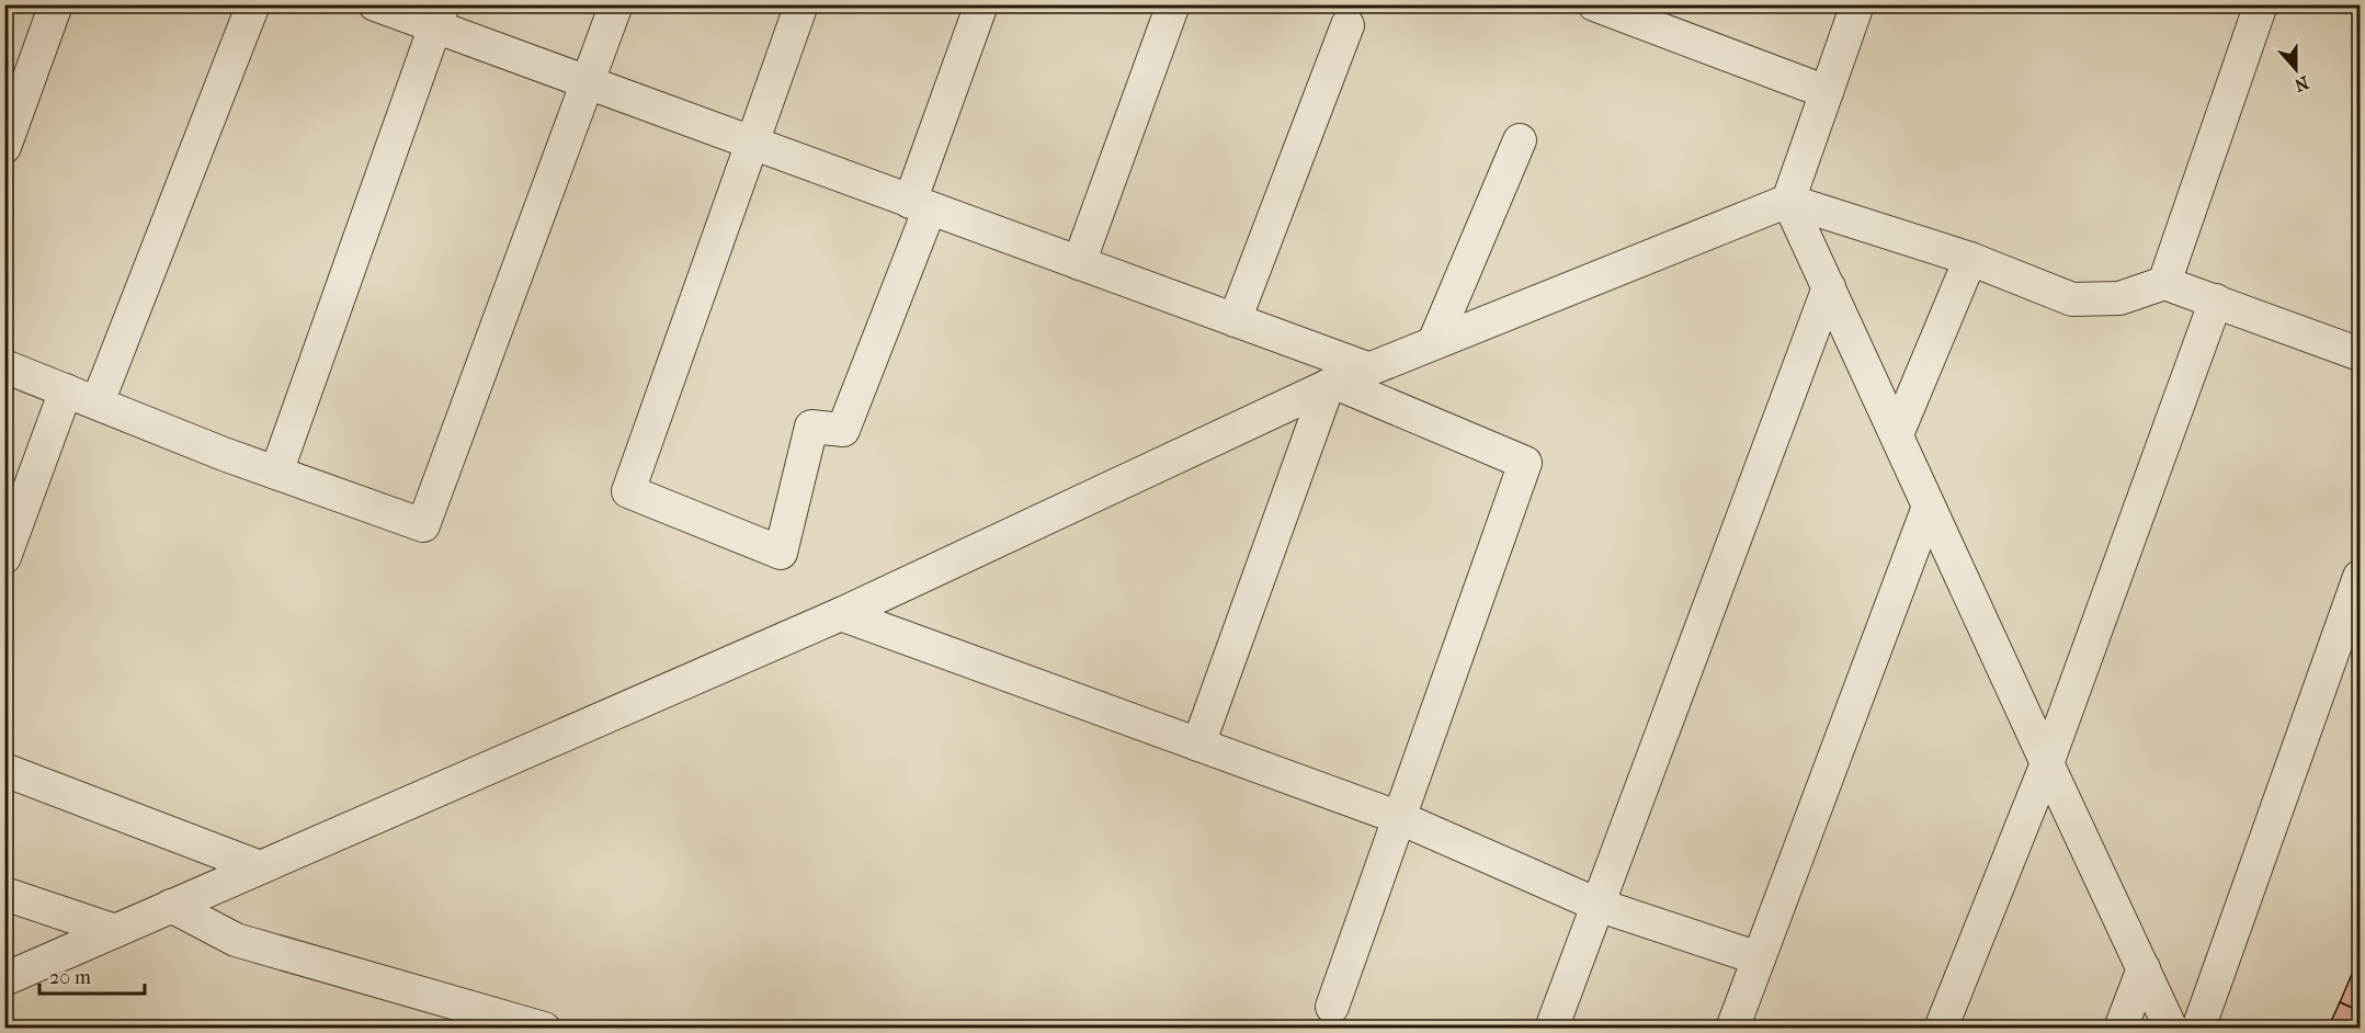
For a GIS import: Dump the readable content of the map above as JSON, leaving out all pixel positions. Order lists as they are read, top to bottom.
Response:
{
  "scale_bar": "20 m",
  "north": "bottom"
}
